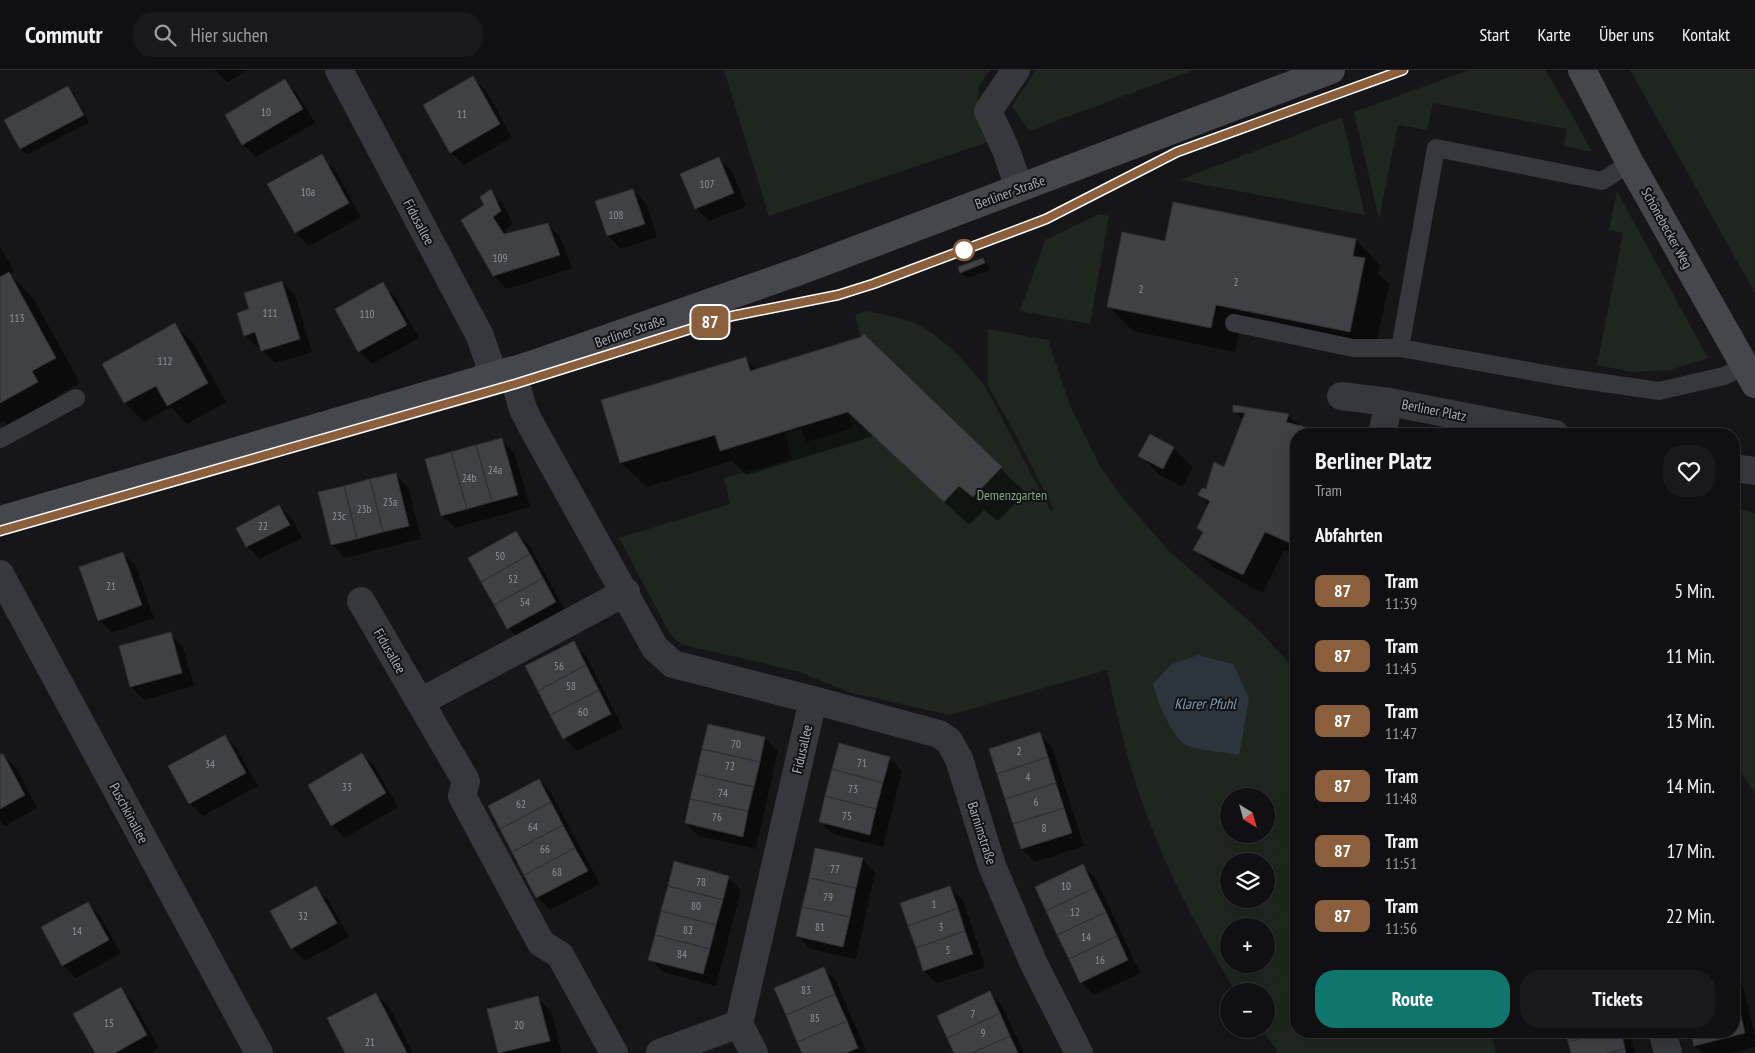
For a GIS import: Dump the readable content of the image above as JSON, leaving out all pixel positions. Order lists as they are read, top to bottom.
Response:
{
  "streets": {
    "street": [
      "Berliner Straße",
      "Fidusallee",
      "Schönebecker Weg",
      "Berliner Platz",
      "Puschkinallee",
      "Barnimstraße"
    ]
  },
  "crossings": [
    ["Berliner Straße", "Fidusallee"],
    ["Fidusallee", "Barnimstraße"]
  ],
  "water": ["Klarer Pfuhl"],
  "parks": ["Demenzgarten"],
  "lines": ["tram line 87"],
  "house_numbers": [
    "10",
    "11",
    "107",
    "10a",
    "108",
    "109",
    "2",
    "2",
    "111",
    "110",
    "113",
    "112",
    "24a",
    "24b",
    "23a",
    "23b",
    "23c",
    "22",
    "50",
    "52",
    "21",
    "54",
    "56",
    "58",
    "60",
    "70",
    "2",
    "71",
    "34",
    "72",
    "4",
    "33",
    "73",
    "74",
    "6",
    "62",
    "75",
    "76",
    "64",
    "8",
    "66",
    "77",
    "68",
    "78",
    "10",
    "79",
    "1",
    "80",
    "12",
    "32",
    "81",
    "3",
    "82",
    "14",
    "14",
    "5",
    "84",
    "16",
    "83",
    "7",
    "85",
    "15",
    "20",
    "9",
    "21"
  ],
  "north": "bottom right",
  "page": {
    "header": "Commutr",
    "search": "Hier suchen",
    "nav": [
      "Start",
      "Karte",
      "Über uns",
      "Kontakt"
    ],
    "on_map": "87",
    "heading": [
      ["Berliner Platz", "Tram"],
      "Abfahrten"
    ],
    "list": [
      {
        "mark": "87",
        "name": "Tram",
        "note": "11:39",
        "value": "5 Min."
      },
      {
        "mark": "87",
        "name": "Tram",
        "note": "11:45",
        "value": "11 Min."
      },
      {
        "mark": "87",
        "name": "Tram",
        "note": "11:47",
        "value": "13 Min."
      },
      {
        "mark": "87",
        "name": "Tram",
        "note": "11:48",
        "value": "14 Min."
      },
      {
        "mark": "87",
        "name": "Tram",
        "note": "11:51",
        "value": "17 Min."
      },
      {
        "mark": "87",
        "name": "Tram",
        "note": "11:56",
        "value": "22 Min."
      }
    ],
    "map_buttons": ["+", "−"],
    "buttons": ["Route", "Tickets"]
  }
}
